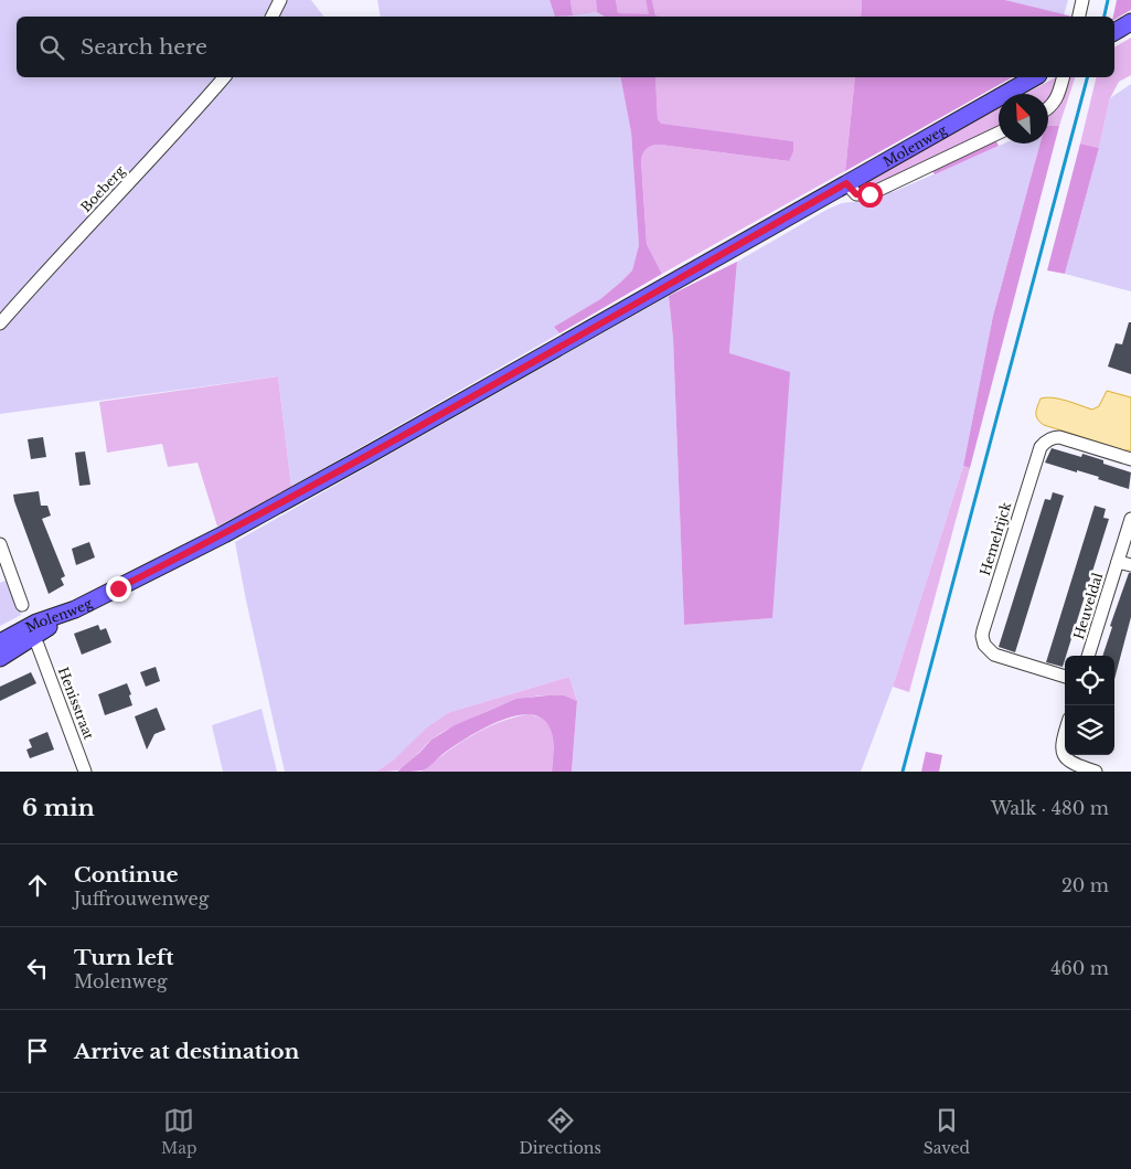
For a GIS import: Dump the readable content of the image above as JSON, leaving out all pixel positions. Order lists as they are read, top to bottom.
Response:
{
  "streets": {
    "main road": ["Molenweg"],
    "street": [
      "Boeberg",
      "Hemelrijck",
      "Heuveldal",
      "Henisstraat"
    ]
  },
  "north": "top left",
  "page": {
    "search": "Search here",
    "heading": ["6 min", "Walk · 480 m"],
    "list": [
      ["Continue", "Juffrouwenweg", "20 m"],
      ["Turn left", "Molenweg", "460 m"],
      "Arrive at destination"
    ],
    "nav": ["Map", "Directions", "Saved"]
  }
}
